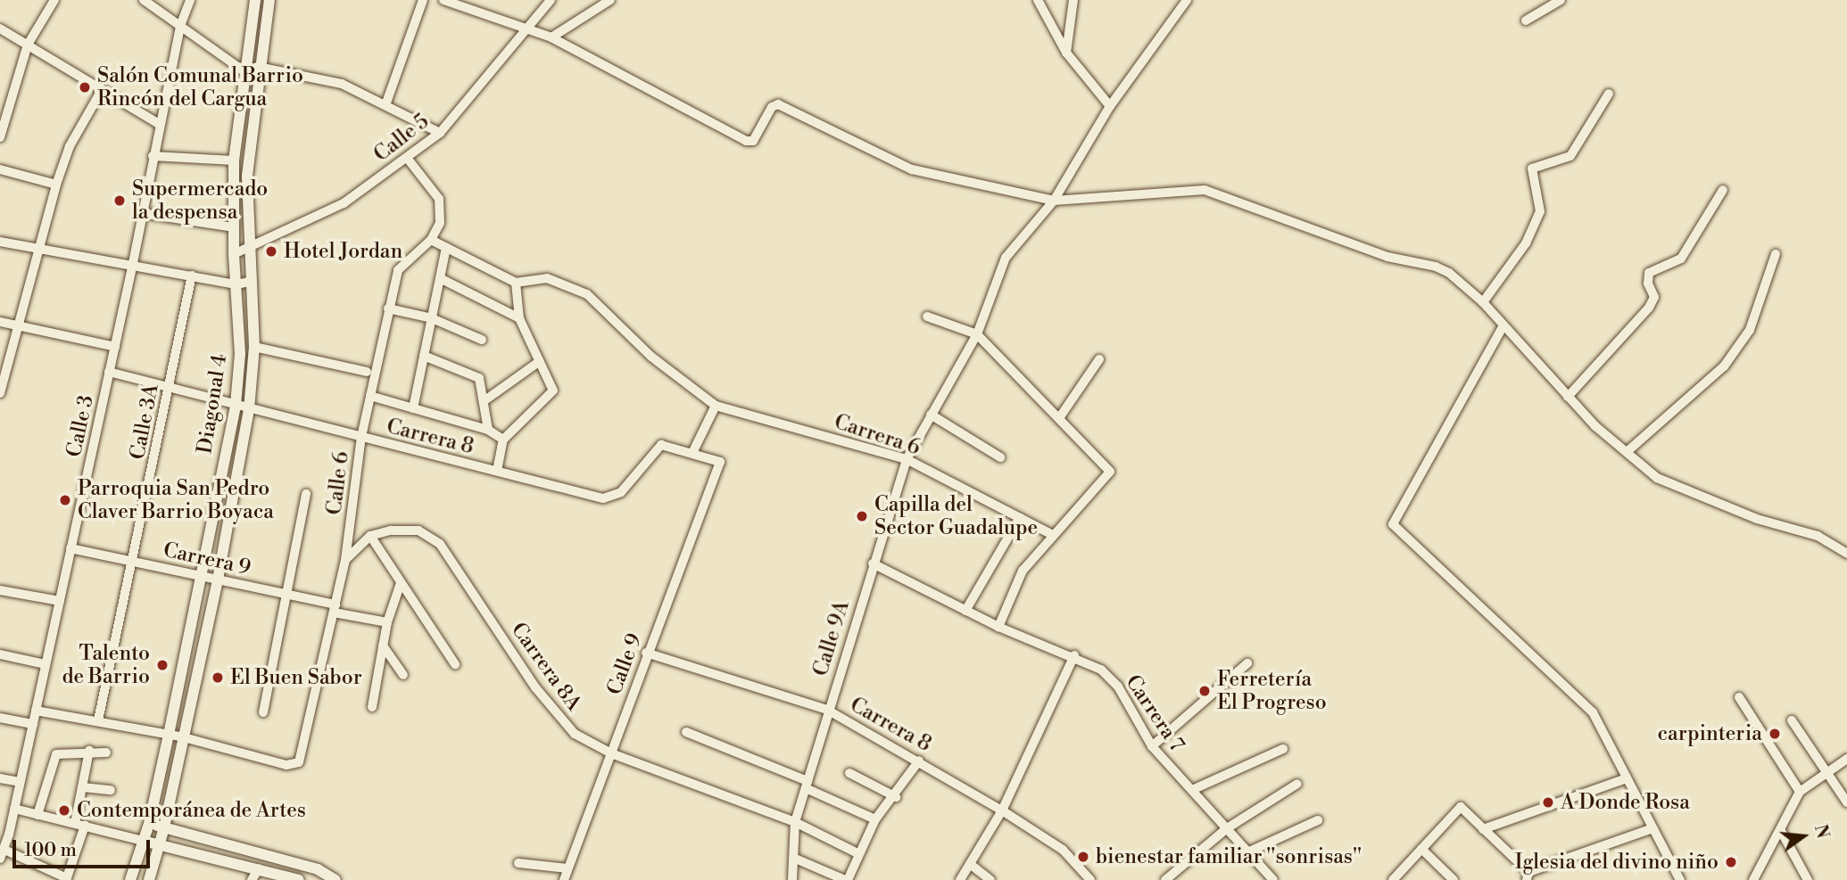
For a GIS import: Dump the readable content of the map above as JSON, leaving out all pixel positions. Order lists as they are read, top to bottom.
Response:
{
  "streets": {
    "street": [
      "Calle 5",
      "Diagonal 4",
      "Calle 3A",
      "Calle 3",
      "Carrera 6",
      "Carrera 8",
      "Calle 6",
      "Carrera 9",
      "Calle 9A",
      "Calle 9",
      "Carrera 8A",
      "Carrera 7"
    ]
  },
  "crossings": [
    ["Calle 5", "Diagonal 4"],
    ["Calle 5", "Calle 6"],
    ["Diagonal 4", "Carrera 8"],
    ["Diagonal 4", "Calle 6"],
    ["Diagonal 4", "Carrera 9"],
    ["Calle 3A", "Carrera 8"],
    ["Calle 3A", "Carrera 9"],
    ["Calle 3", "Carrera 8"],
    ["Calle 3", "Carrera 9"],
    ["Carrera 6", "Calle 9A"],
    ["Carrera 8", "Calle 6"],
    ["Carrera 8", "Calle 9A"],
    ["Carrera 8", "Calle 9"],
    ["Calle 6", "Carrera 9"],
    ["Calle 9A", "Carrera 8A"],
    ["Calle 9A", "Carrera 7"],
    ["Calle 9", "Carrera 8A"]
  ],
  "places": [
    "Salón Comunal Barrio Rincón del Cargua",
    "Supermercado la despensa",
    "Hotel Jordan",
    "Parroquia San Pedro Claver Barrio Boyaca",
    "Capilla del Sector Guadalupe",
    "Talento de Barrio",
    "El Buen Sabor",
    "Ferretería El Progreso",
    "carpinteria",
    "A Donde Rosa",
    "Contemporánea de Artes",
    "bienestar familiar ''sonrisas''",
    "Iglesia del divino niño"
  ],
  "scale_bar": "100 m",
  "north": "right"
}
